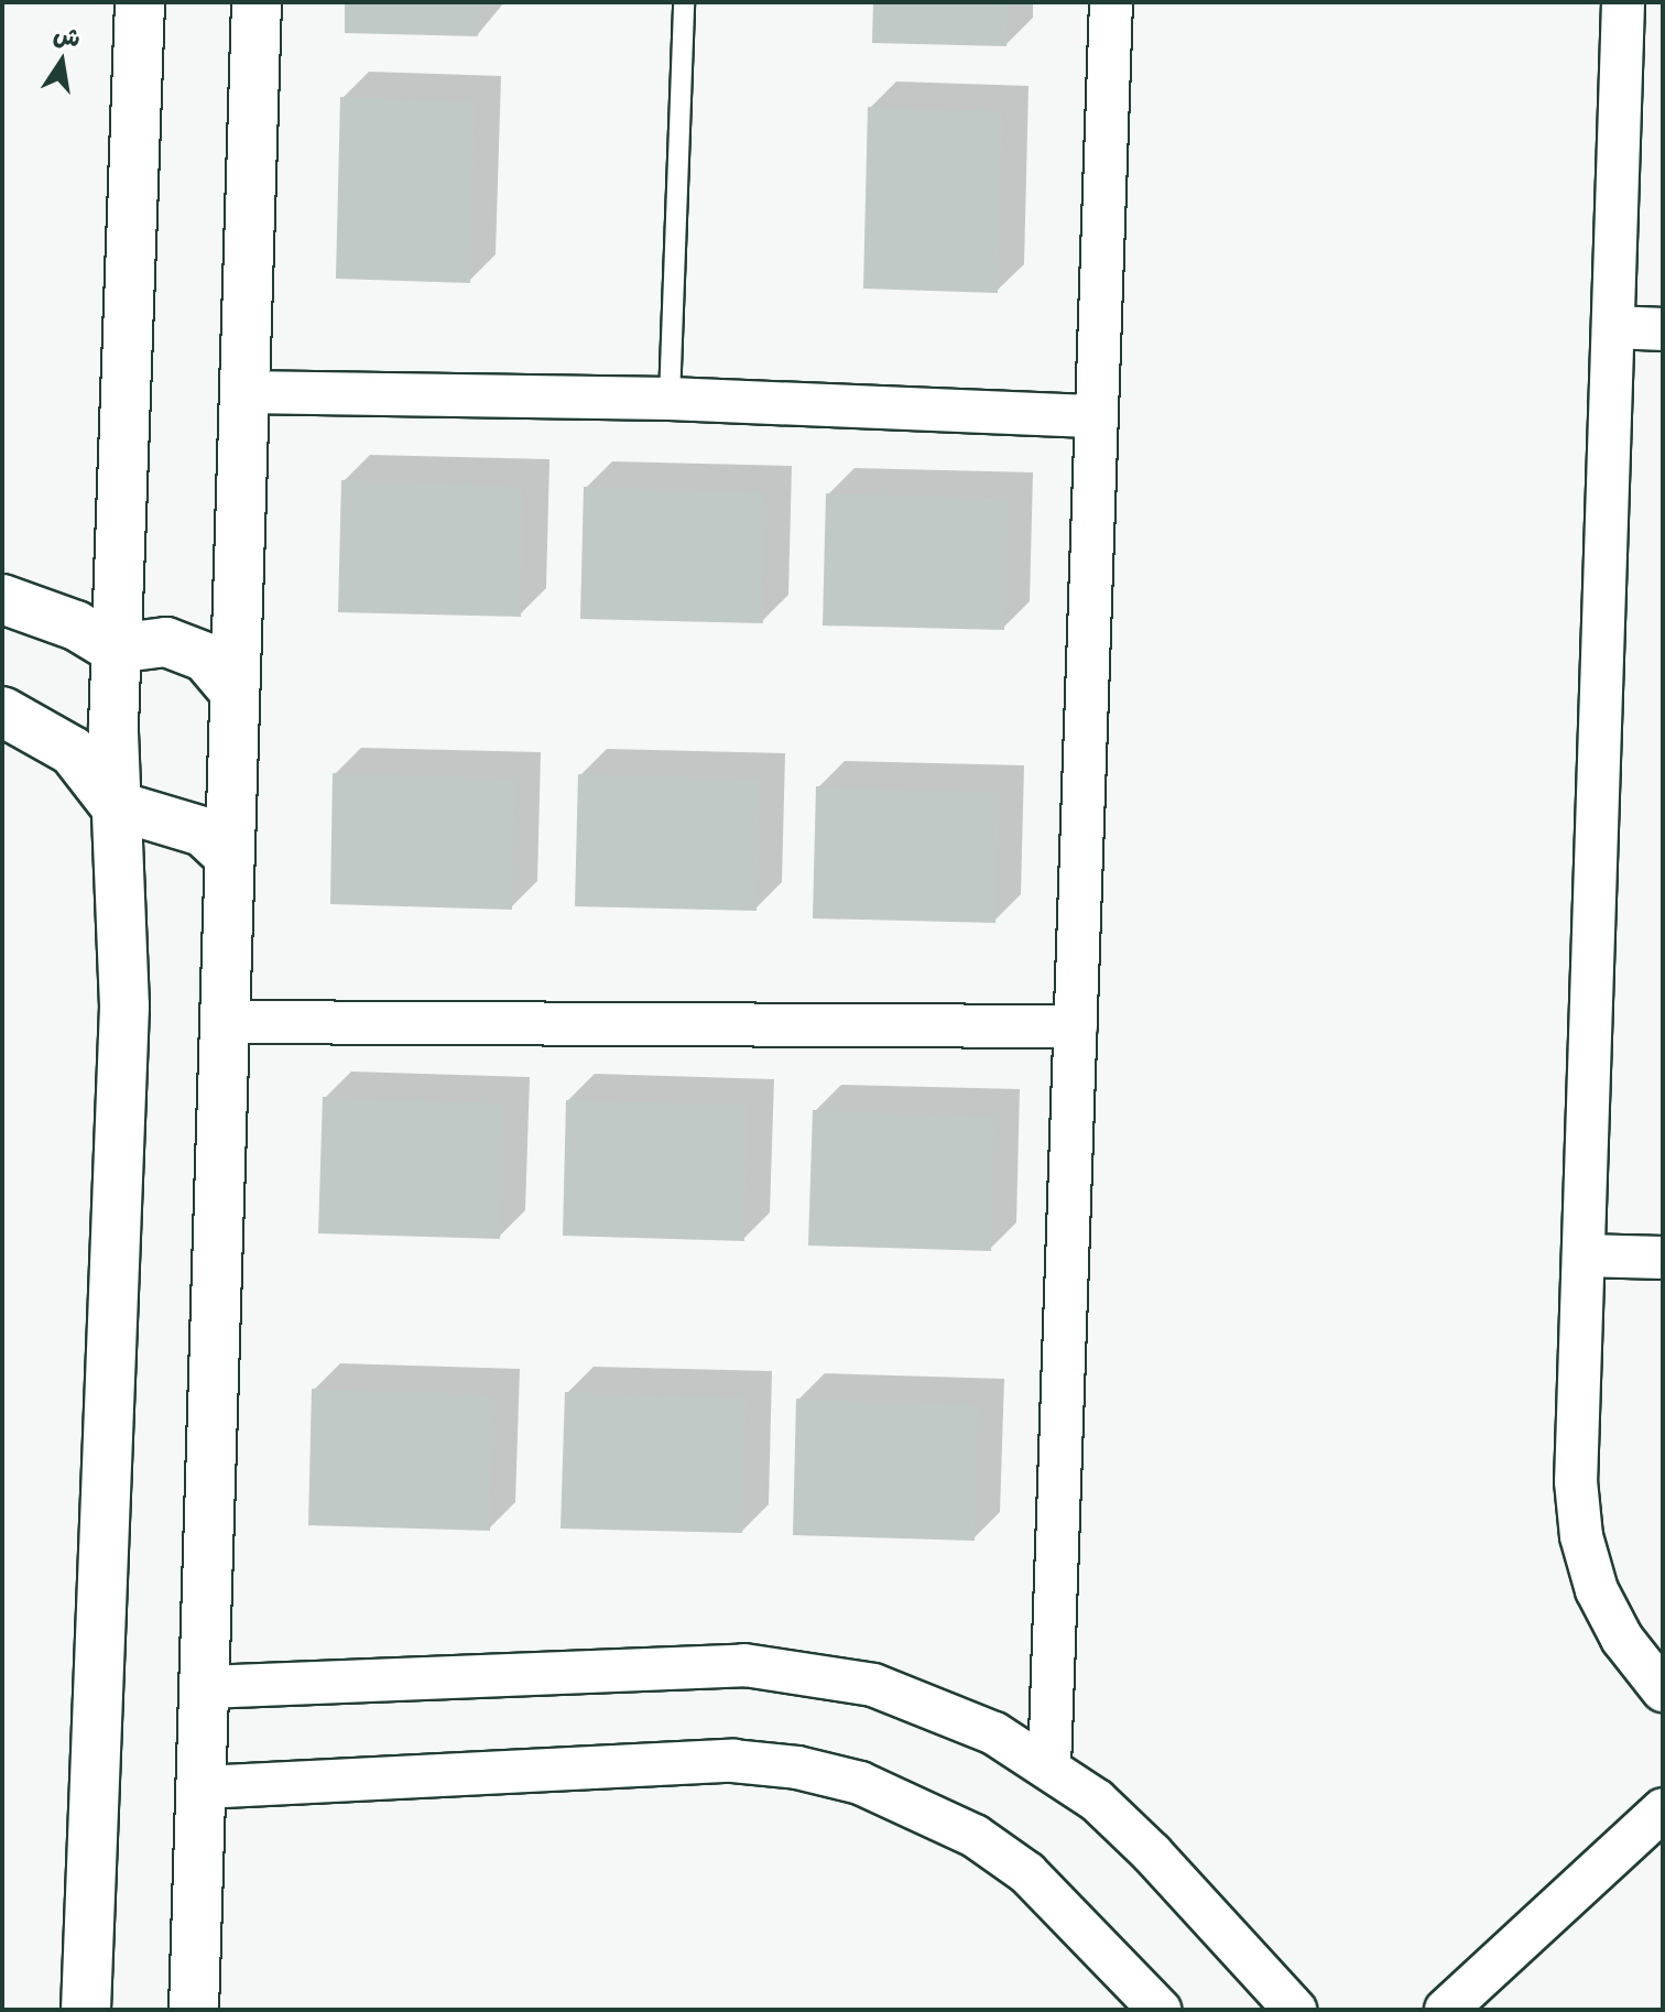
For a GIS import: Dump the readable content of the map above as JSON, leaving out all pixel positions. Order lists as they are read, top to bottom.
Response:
{
  "north": "top"
}
